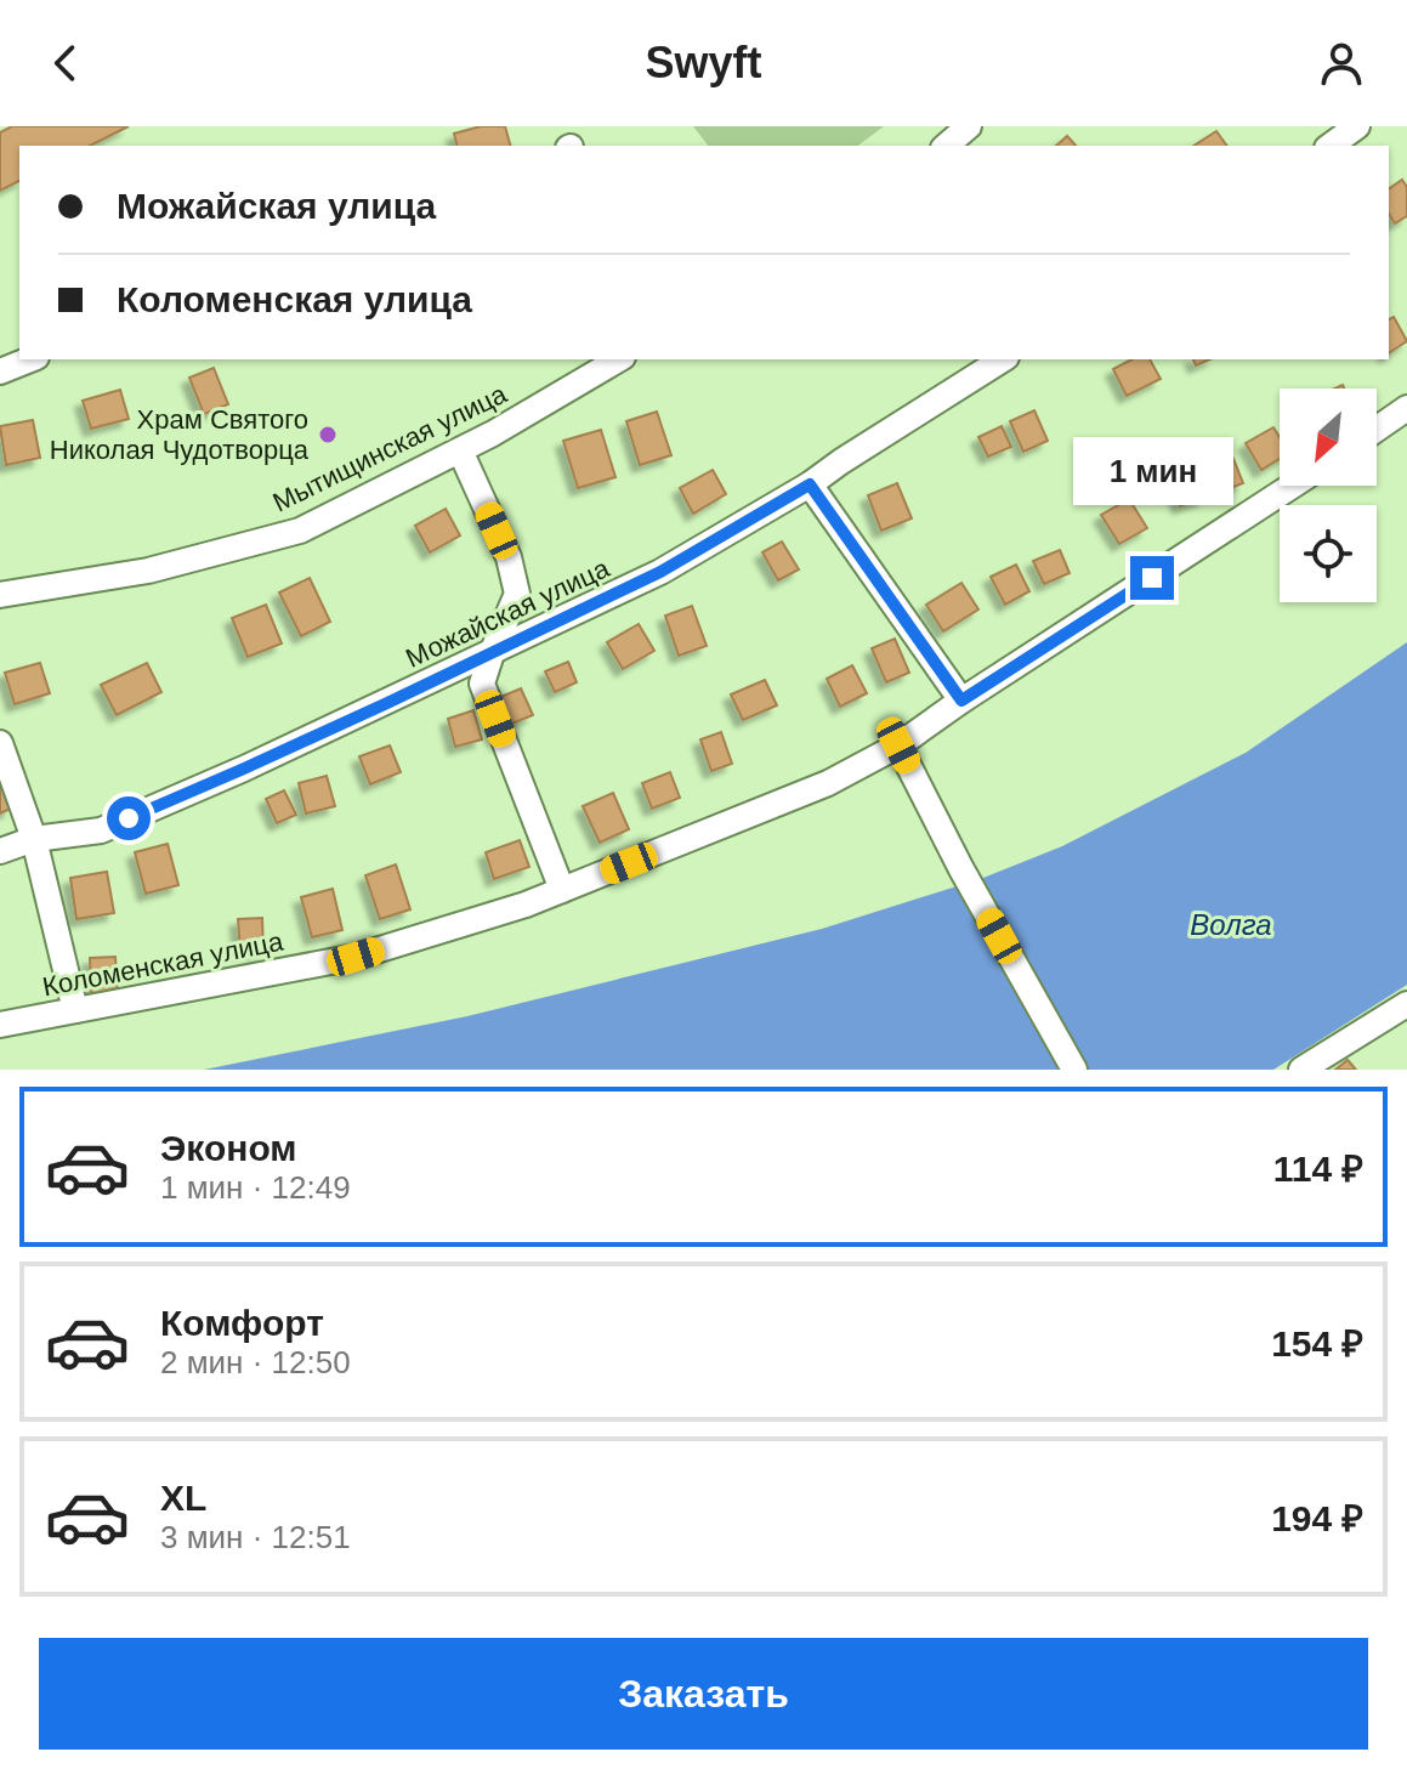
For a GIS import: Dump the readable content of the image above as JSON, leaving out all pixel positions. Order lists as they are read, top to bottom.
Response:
{
  "streets": {
    "street": ["Мытищинская улица", "Можайская улица", "Коломенская улица"]
  },
  "water": ["Волга"],
  "places": ["Храм Святого Николая Чудотворца"],
  "north": "bottom left",
  "page": {
    "header": "Swyft",
    "banner": ["Можайская улица", "Коломенская улица"],
    "bubble": "1 мин",
    "list": [
      {
        "name": "Эконом",
        "note": "1 мин · 12:49",
        "value": "114 ₽"
      },
      {
        "name": "Комфорт",
        "note": "2 мин · 12:50",
        "value": "154 ₽"
      },
      {
        "name": "XL",
        "note": "3 мин · 12:51",
        "value": "194 ₽"
      }
    ],
    "buttons": "Заказать"
  }
}
